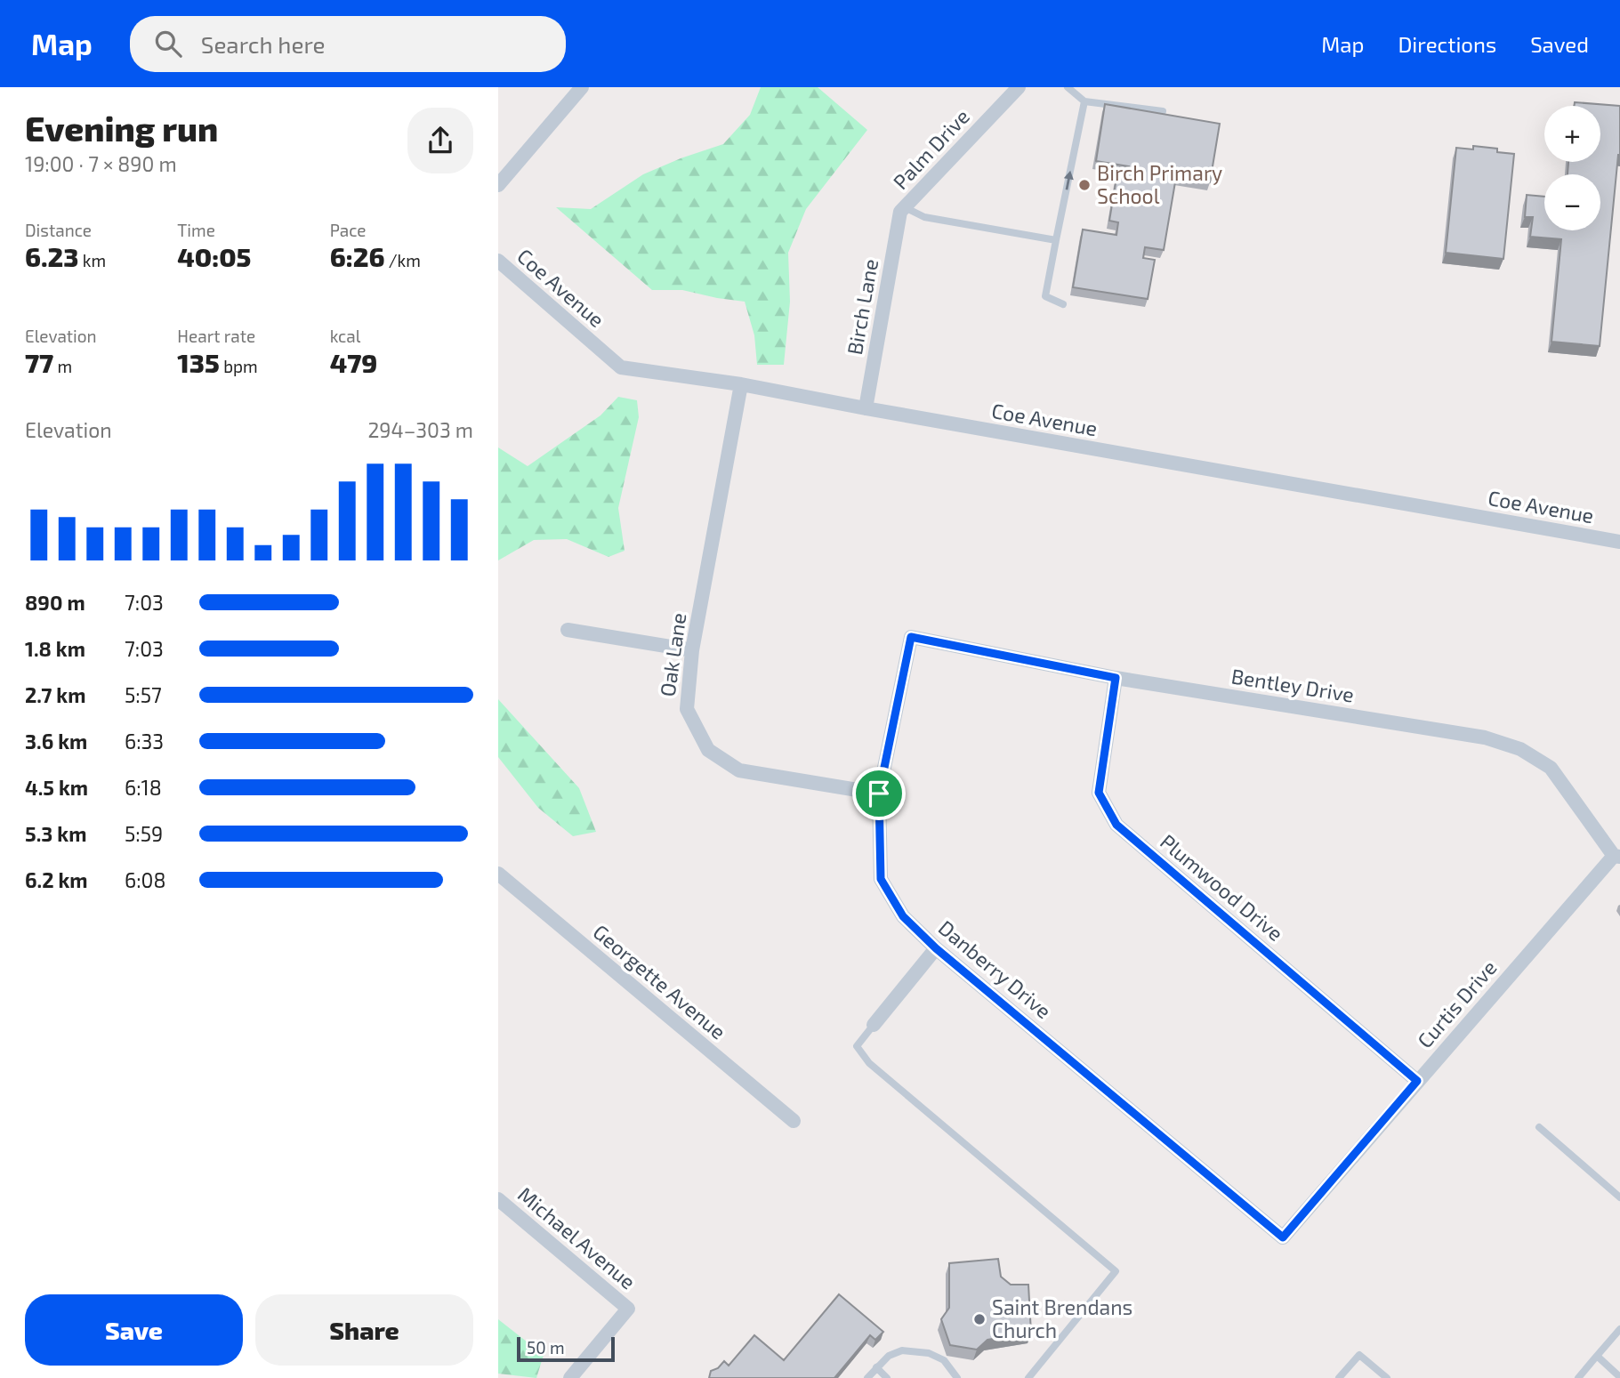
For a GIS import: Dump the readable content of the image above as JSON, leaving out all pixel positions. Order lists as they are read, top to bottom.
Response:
{
  "streets": {
    "street": [
      "Palm Drive",
      "Coe Avenue",
      "Birch Lane",
      "Oak Lane",
      "Bentley Drive",
      "Plumwood Drive",
      "Danberry Drive",
      "Georgette Avenue",
      "Curtis Drive",
      "Michael Avenue"
    ]
  },
  "crossings": [
    ["Palm Drive", "Birch Lane"],
    ["Coe Avenue", "Birch Lane"],
    ["Coe Avenue", "Oak Lane"],
    ["Oak Lane", "Danberry Drive"],
    ["Bentley Drive", "Plumwood Drive"],
    ["Bentley Drive", "Danberry Drive"],
    ["Bentley Drive", "Curtis Drive"],
    ["Plumwood Drive", "Curtis Drive"],
    ["Danberry Drive", "Curtis Drive"]
  ],
  "places": ["Birch Primary School", "Saint Brendans Church"],
  "scale_bar": "50 m",
  "page": {
    "header": "Map",
    "search": "Search here",
    "nav": ["Map", "Directions", "Saved"],
    "heading": ["Evening run", "19:00 · 7 × 890 m"],
    "map_buttons": ["+", "−"],
    "stats": [
      ["Distance", "6.23 km"],
      ["Time", "40:05"],
      ["Pace", "6:26 /km"],
      ["Elevation", "77 m"],
      ["Heart rate", "135 bpm"],
      ["kcal", "479"]
    ],
    "chart": ["Elevation", "294–303 m"],
    "list": [
      {
        "name": "890 m",
        "note": "7:03"
      },
      {
        "name": "1.8 km",
        "note": "7:03"
      },
      {
        "name": "2.7 km",
        "note": "5:57"
      },
      {
        "name": "3.6 km",
        "note": "6:33"
      },
      {
        "name": "4.5 km",
        "note": "6:18"
      },
      {
        "name": "5.3 km",
        "note": "5:59"
      },
      {
        "name": "6.2 km",
        "note": "6:08"
      }
    ],
    "buttons": ["Save", "Share"],
    "scale": "50 m"
  }
}
